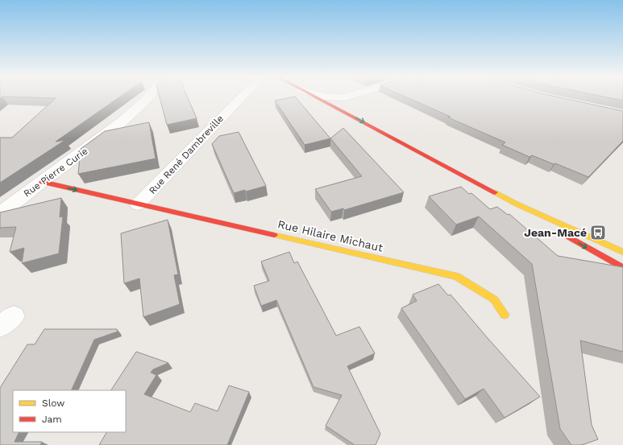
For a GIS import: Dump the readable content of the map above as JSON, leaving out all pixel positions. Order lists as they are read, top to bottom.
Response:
{
  "streets": {
    "main road": ["Rue Hilaire Michaut"],
    "street": ["Rue René Dambreville", "Rue Pierre Curie"]
  },
  "crossings": [
    ["Rue René Dambreville", "Rue Hilaire Michaut"],
    ["Rue Pierre Curie", "Rue Hilaire Michaut"]
  ],
  "places": {
    "bus stop": ["Jean-Macé"]
  },
  "legend": ["Slow", "Jam"]
}
